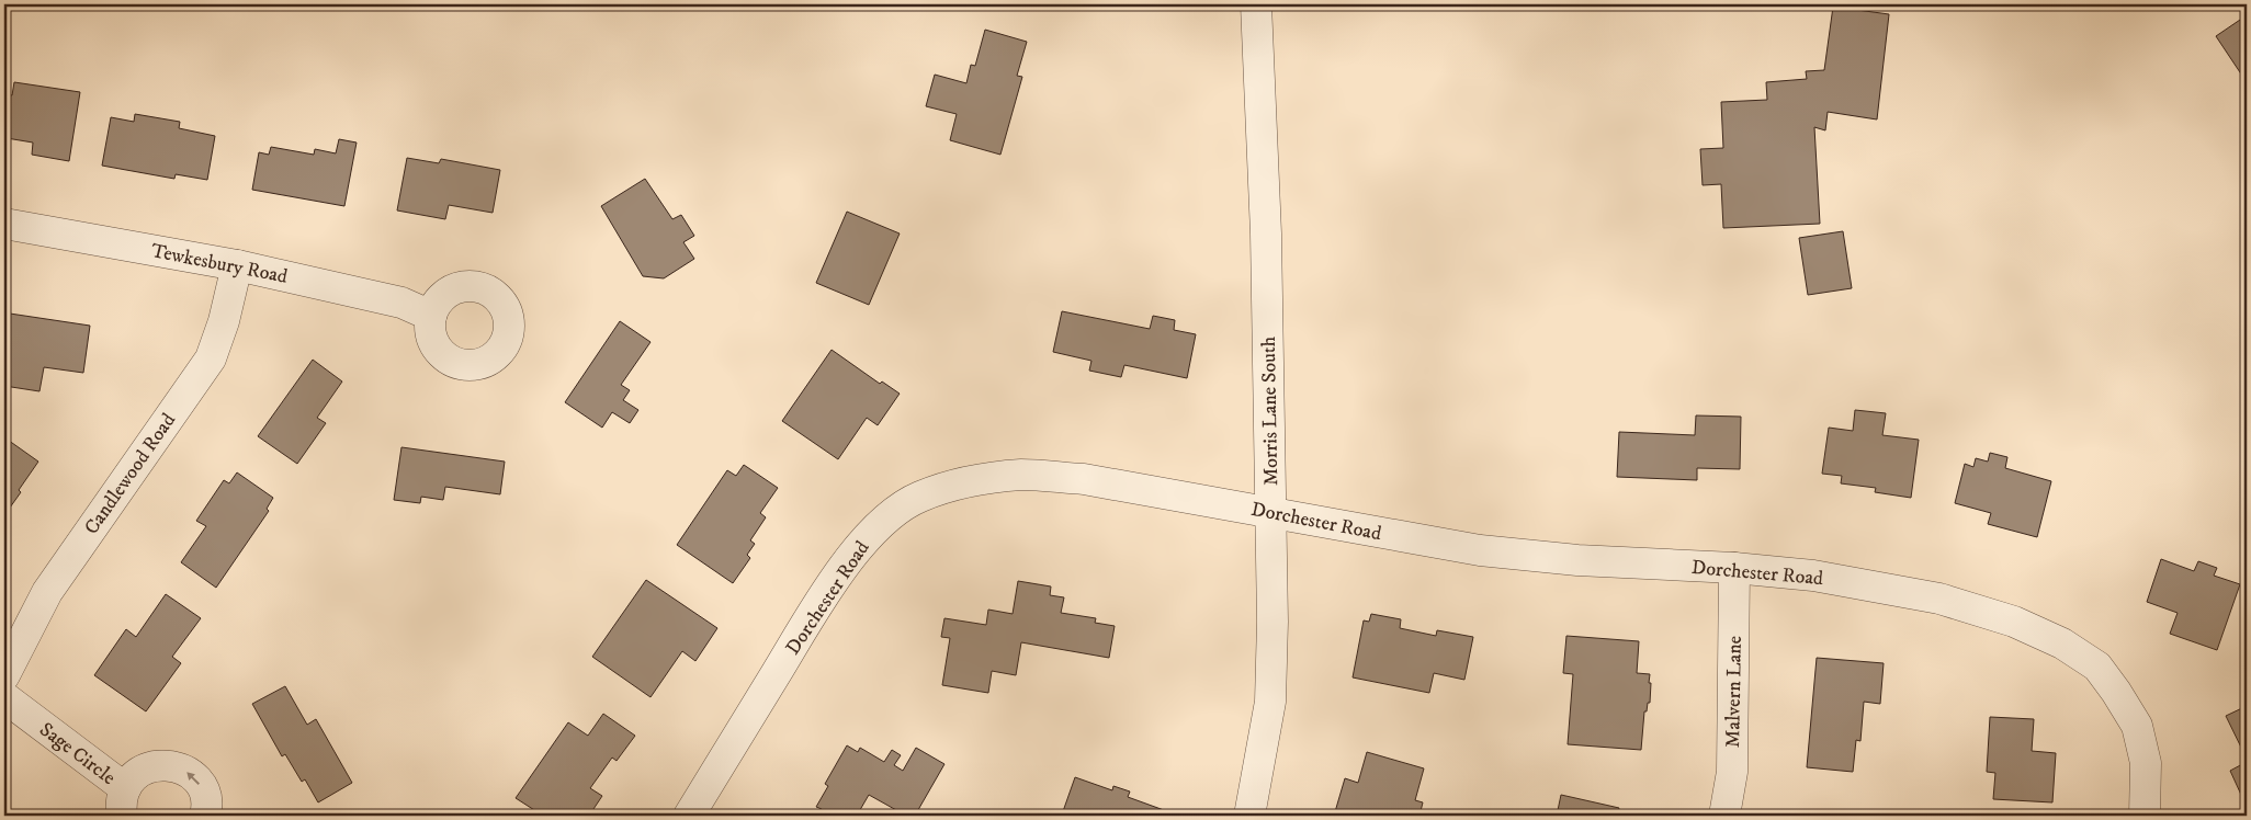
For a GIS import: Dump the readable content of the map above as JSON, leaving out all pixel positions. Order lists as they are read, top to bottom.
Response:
{
  "streets": {
    "street": [
      "Tewkesbury Road",
      "Morris Lane South",
      "Candlewood Road",
      "Dorchester Road",
      "Malvern Lane",
      "Sage Circle"
    ]
  },
  "crossings": [
    ["Tewkesbury Road", "Candlewood Road"],
    ["Morris Lane South", "Dorchester Road"],
    ["Dorchester Road", "Malvern Lane"]
  ]
}
